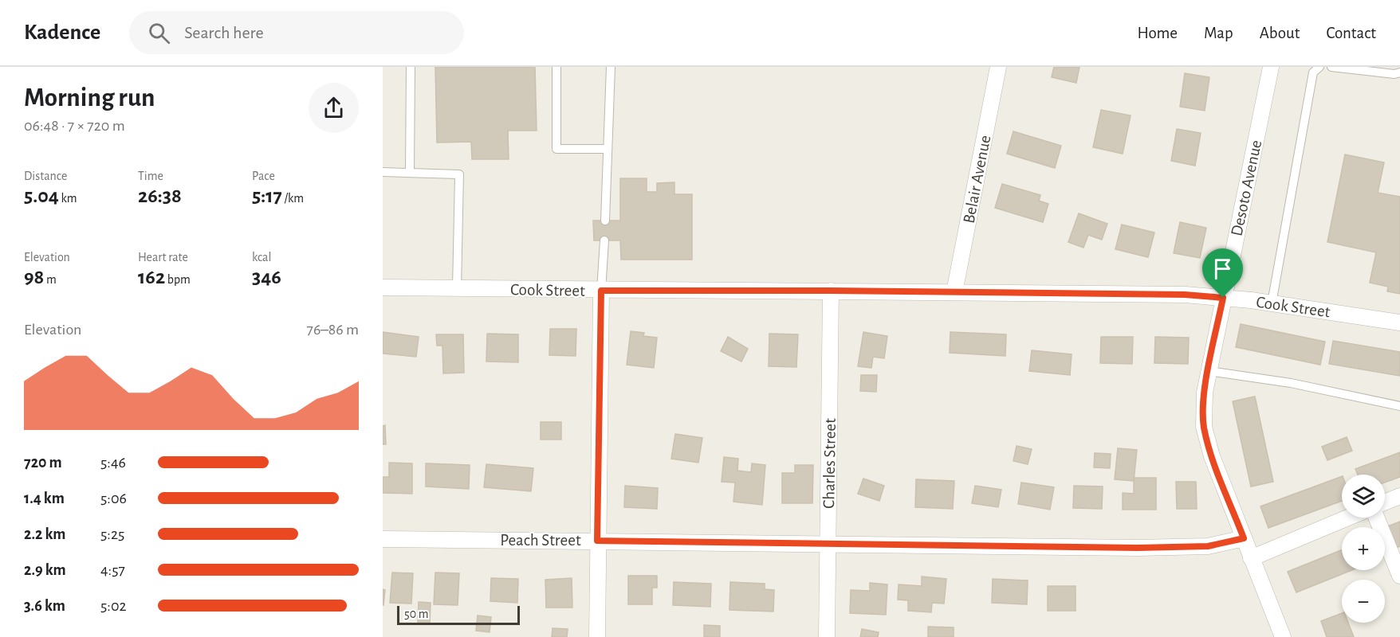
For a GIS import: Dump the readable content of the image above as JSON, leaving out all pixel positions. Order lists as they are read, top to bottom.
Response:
{
  "streets": {
    "street": [
      "Belair Avenue",
      "Desoto Avenue",
      "Cook Street",
      "Charles Street",
      "Peach Street"
    ]
  },
  "crossings": [
    ["Belair Avenue", "Cook Street"],
    ["Desoto Avenue", "Cook Street"],
    ["Desoto Avenue", "Peach Street"],
    ["Cook Street", "Charles Street"],
    ["Charles Street", "Peach Street"]
  ],
  "scale_bar": "50 m",
  "page": {
    "header": "Kadence",
    "search": "Search here",
    "nav": [
      "Home",
      "Map",
      "About",
      "Contact"
    ],
    "heading": ["Morning run", "06:48 · 7 × 720 m"],
    "stats": [
      ["Distance", "5.04 km"],
      ["Time", "26:38"],
      ["Pace", "5:17 /km"],
      ["Elevation", "98 m"],
      ["Heart rate", "162 bpm"],
      ["kcal", "346"]
    ],
    "chart": ["Elevation", "76–86 m"],
    "list": [
      {
        "name": "720 m",
        "note": "5:46"
      },
      {
        "name": "1.4 km",
        "note": "5:06"
      },
      {
        "name": "2.2 km",
        "note": "5:25"
      },
      {
        "name": "2.9 km",
        "note": "4:57"
      },
      {
        "name": "3.6 km",
        "note": "5:02"
      }
    ],
    "map_buttons": ["+", "−"],
    "scale": "50 m"
  }
}
